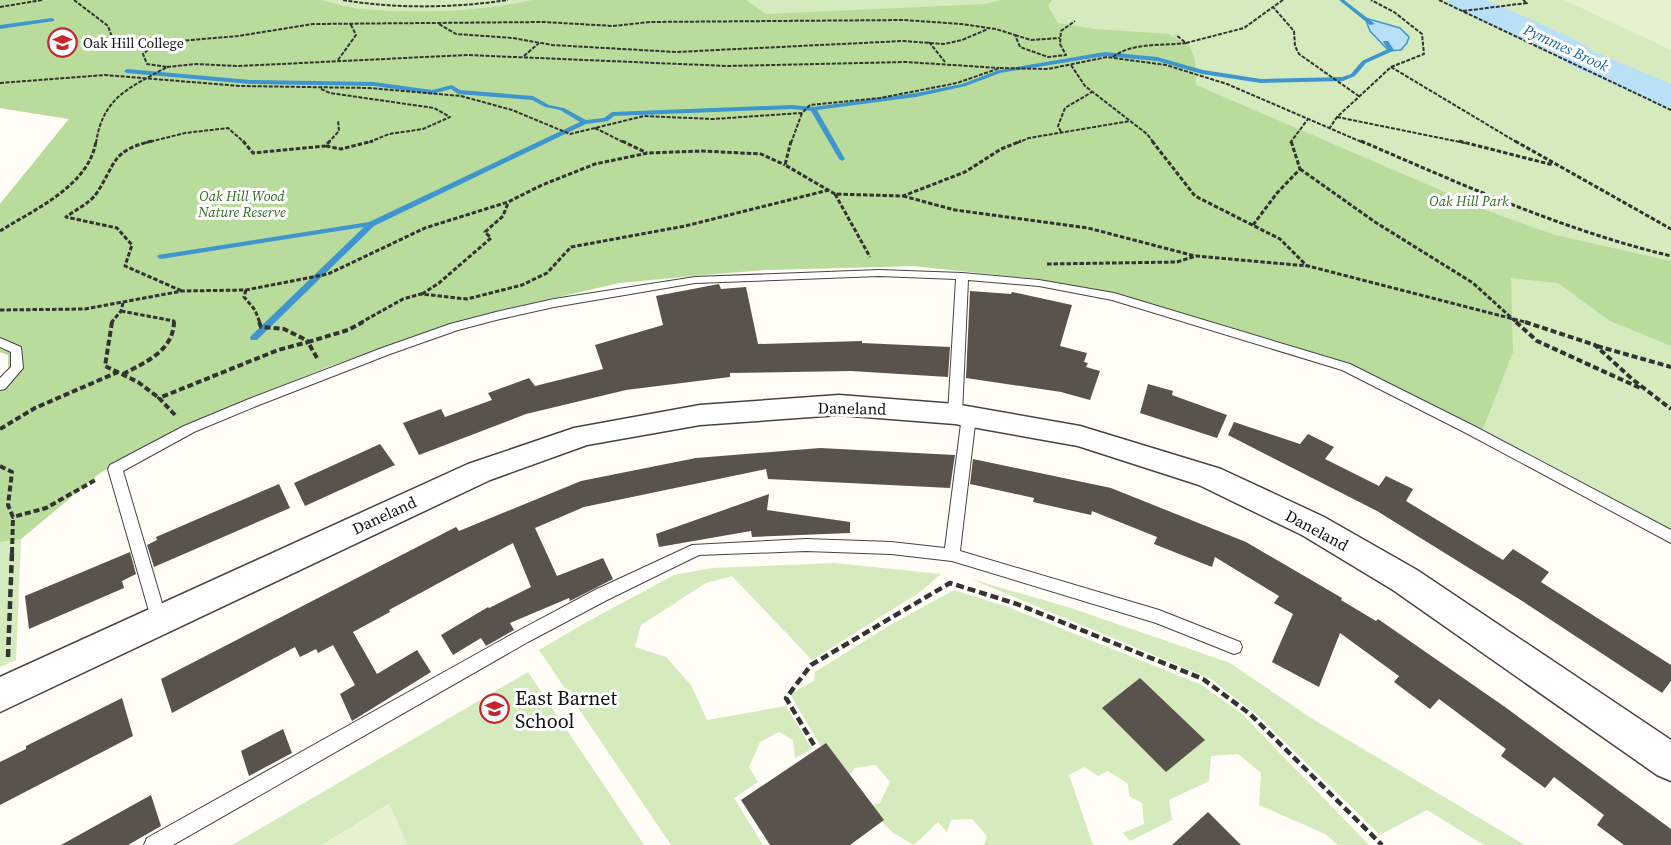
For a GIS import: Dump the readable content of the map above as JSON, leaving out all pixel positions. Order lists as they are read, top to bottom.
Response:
{
  "streets": {
    "street": ["Daneland"]
  },
  "water": ["Pymmes Brook"],
  "parks": ["Oak Hill Wood Nature Reserve", "Oak Hill Park"],
  "places": {
    "school or university": ["Oak Hill College", "East Barnet School"]
  }
}
